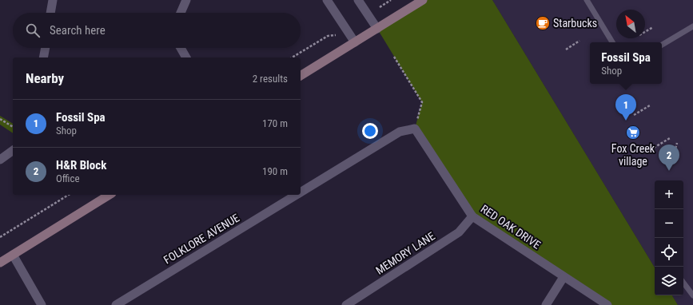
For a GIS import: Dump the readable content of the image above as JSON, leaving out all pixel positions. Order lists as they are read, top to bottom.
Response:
{
  "streets": {
    "street": ["RED OAK DRIVE", "FOLKLORE AVENUE", "MEMORY LANE"]
  },
  "crossings": [
    ["RED OAK DRIVE", "FOLKLORE AVENUE"],
    ["RED OAK DRIVE", "MEMORY LANE"]
  ],
  "places": {
    "cafe": ["Starbucks"],
    "supermarket": ["Fox Creek village"]
  },
  "north": "top left",
  "page": {
    "search": "Search here",
    "popup": ["Fossil Spa", "Shop"],
    "heading": ["Nearby", "2 results"],
    "pins": ["1", "2"],
    "list": [
      {
        "mark": "1",
        "name": "Fossil Spa",
        "note": "Shop",
        "value": "170 m"
      },
      {
        "mark": "2",
        "name": "H&R Block",
        "note": "Office",
        "value": "190 m"
      }
    ],
    "map_buttons": ["+", "−"]
  }
}
